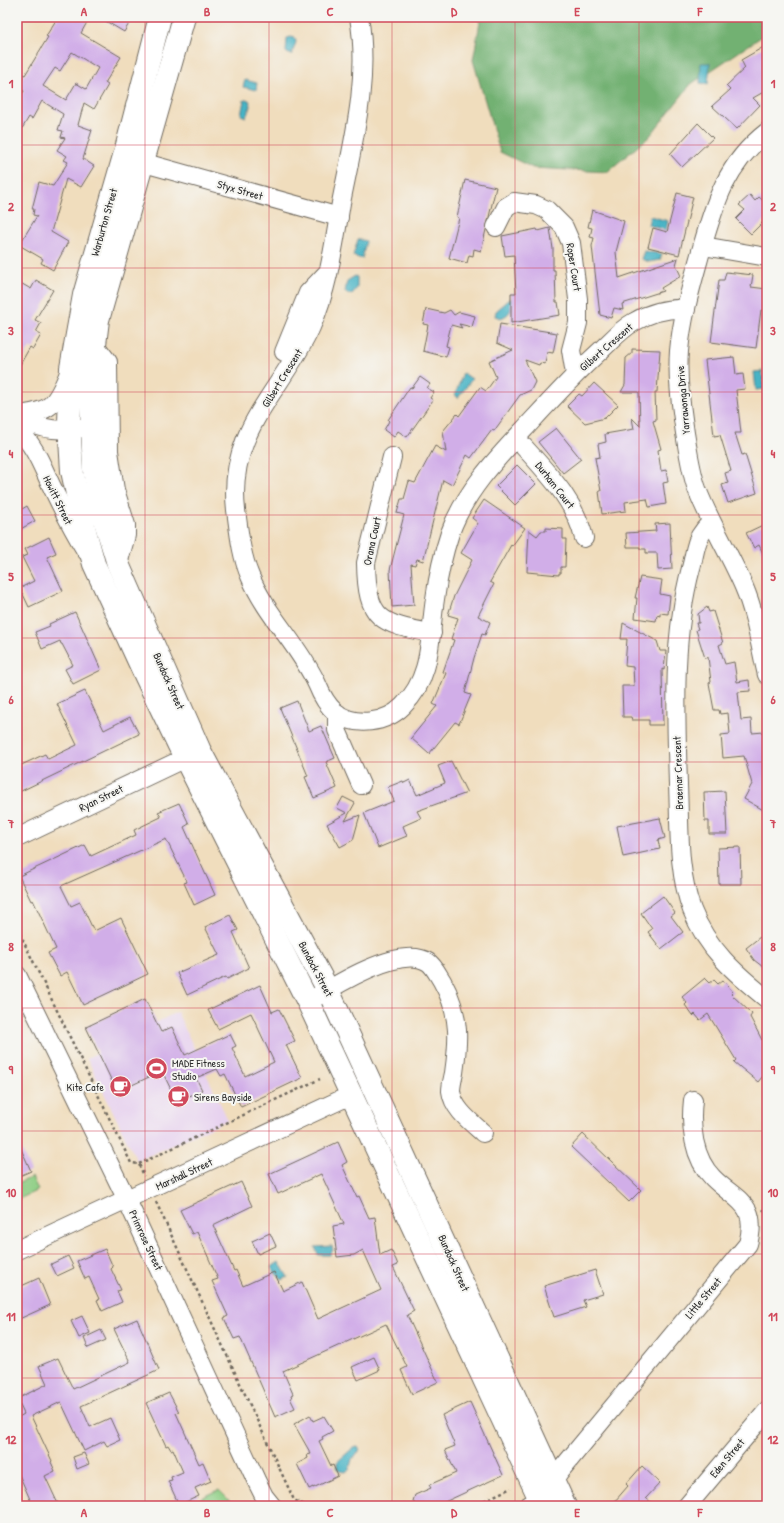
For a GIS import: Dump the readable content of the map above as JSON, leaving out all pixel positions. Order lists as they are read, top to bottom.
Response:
{
  "streets": {
    "main road": ["Warburton Street", "Bundock Street"],
    "street": [
      "Styx Street",
      "Roper Court",
      "Gilbert Crescent",
      "Yarrawonga Drive",
      "Durham Court",
      "Howitt Street",
      "Orana Court",
      "Braemar Crescent",
      "Ryan Street",
      "Marshall Street",
      "Primrose Street",
      "Little Street",
      "Eden Street"
    ]
  },
  "crossings": [
    ["Styx Street", "Warburton Street"],
    ["Styx Street", "Gilbert Crescent"],
    ["Warburton Street", "Howitt Street"],
    ["Warburton Street", "Bundock Street"],
    ["Roper Court", "Gilbert Crescent"],
    ["Gilbert Crescent", "Yarrawonga Drive"],
    ["Gilbert Crescent", "Durham Court"],
    ["Gilbert Crescent", "Orana Court"],
    ["Yarrawonga Drive", "Braemar Crescent"],
    ["Howitt Street", "Bundock Street"],
    ["Bundock Street", "Ryan Street"],
    ["Bundock Street", "Marshall Street"],
    ["Bundock Street", "Little Street"],
    ["Marshall Street", "Primrose Street"]
  ],
  "places": {
    "sports": ["MADE Fitness Studio"],
    "cafe": ["Kite Cafe", "Sirens Bayside"]
  },
  "grid": {
    "columns": [
      "A",
      "B",
      "C",
      "D",
      "E",
      "F"
    ],
    "rows": [
      "1",
      "2",
      "3",
      "4",
      "5",
      "6",
      "7",
      "8",
      "9",
      "10",
      "11",
      "12"
    ]
  }
}
